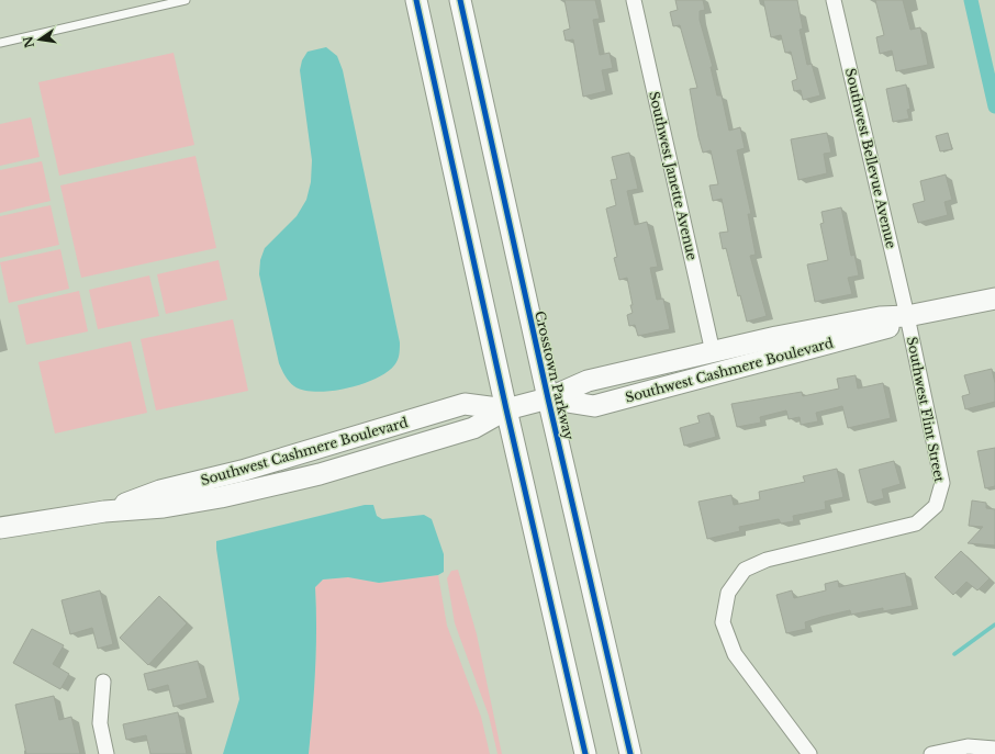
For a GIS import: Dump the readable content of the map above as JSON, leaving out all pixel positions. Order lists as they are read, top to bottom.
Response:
{
  "streets": {
    "main road": ["Southwest Cashmere Boulevard", "Crosstown Parkway"],
    "street": ["Southwest Bellevue Avenue", "Southwest Janette Avenue", "Southwest Flint Street"]
  },
  "crossings": [
    ["Southwest Bellevue Avenue", "Southwest Cashmere Boulevard"],
    ["Southwest Bellevue Avenue", "Southwest Flint Street"],
    ["Southwest Janette Avenue", "Southwest Cashmere Boulevard"],
    ["Southwest Cashmere Boulevard", "Crosstown Parkway"],
    ["Southwest Cashmere Boulevard", "Southwest Flint Street"]
  ],
  "north": "left"
}
